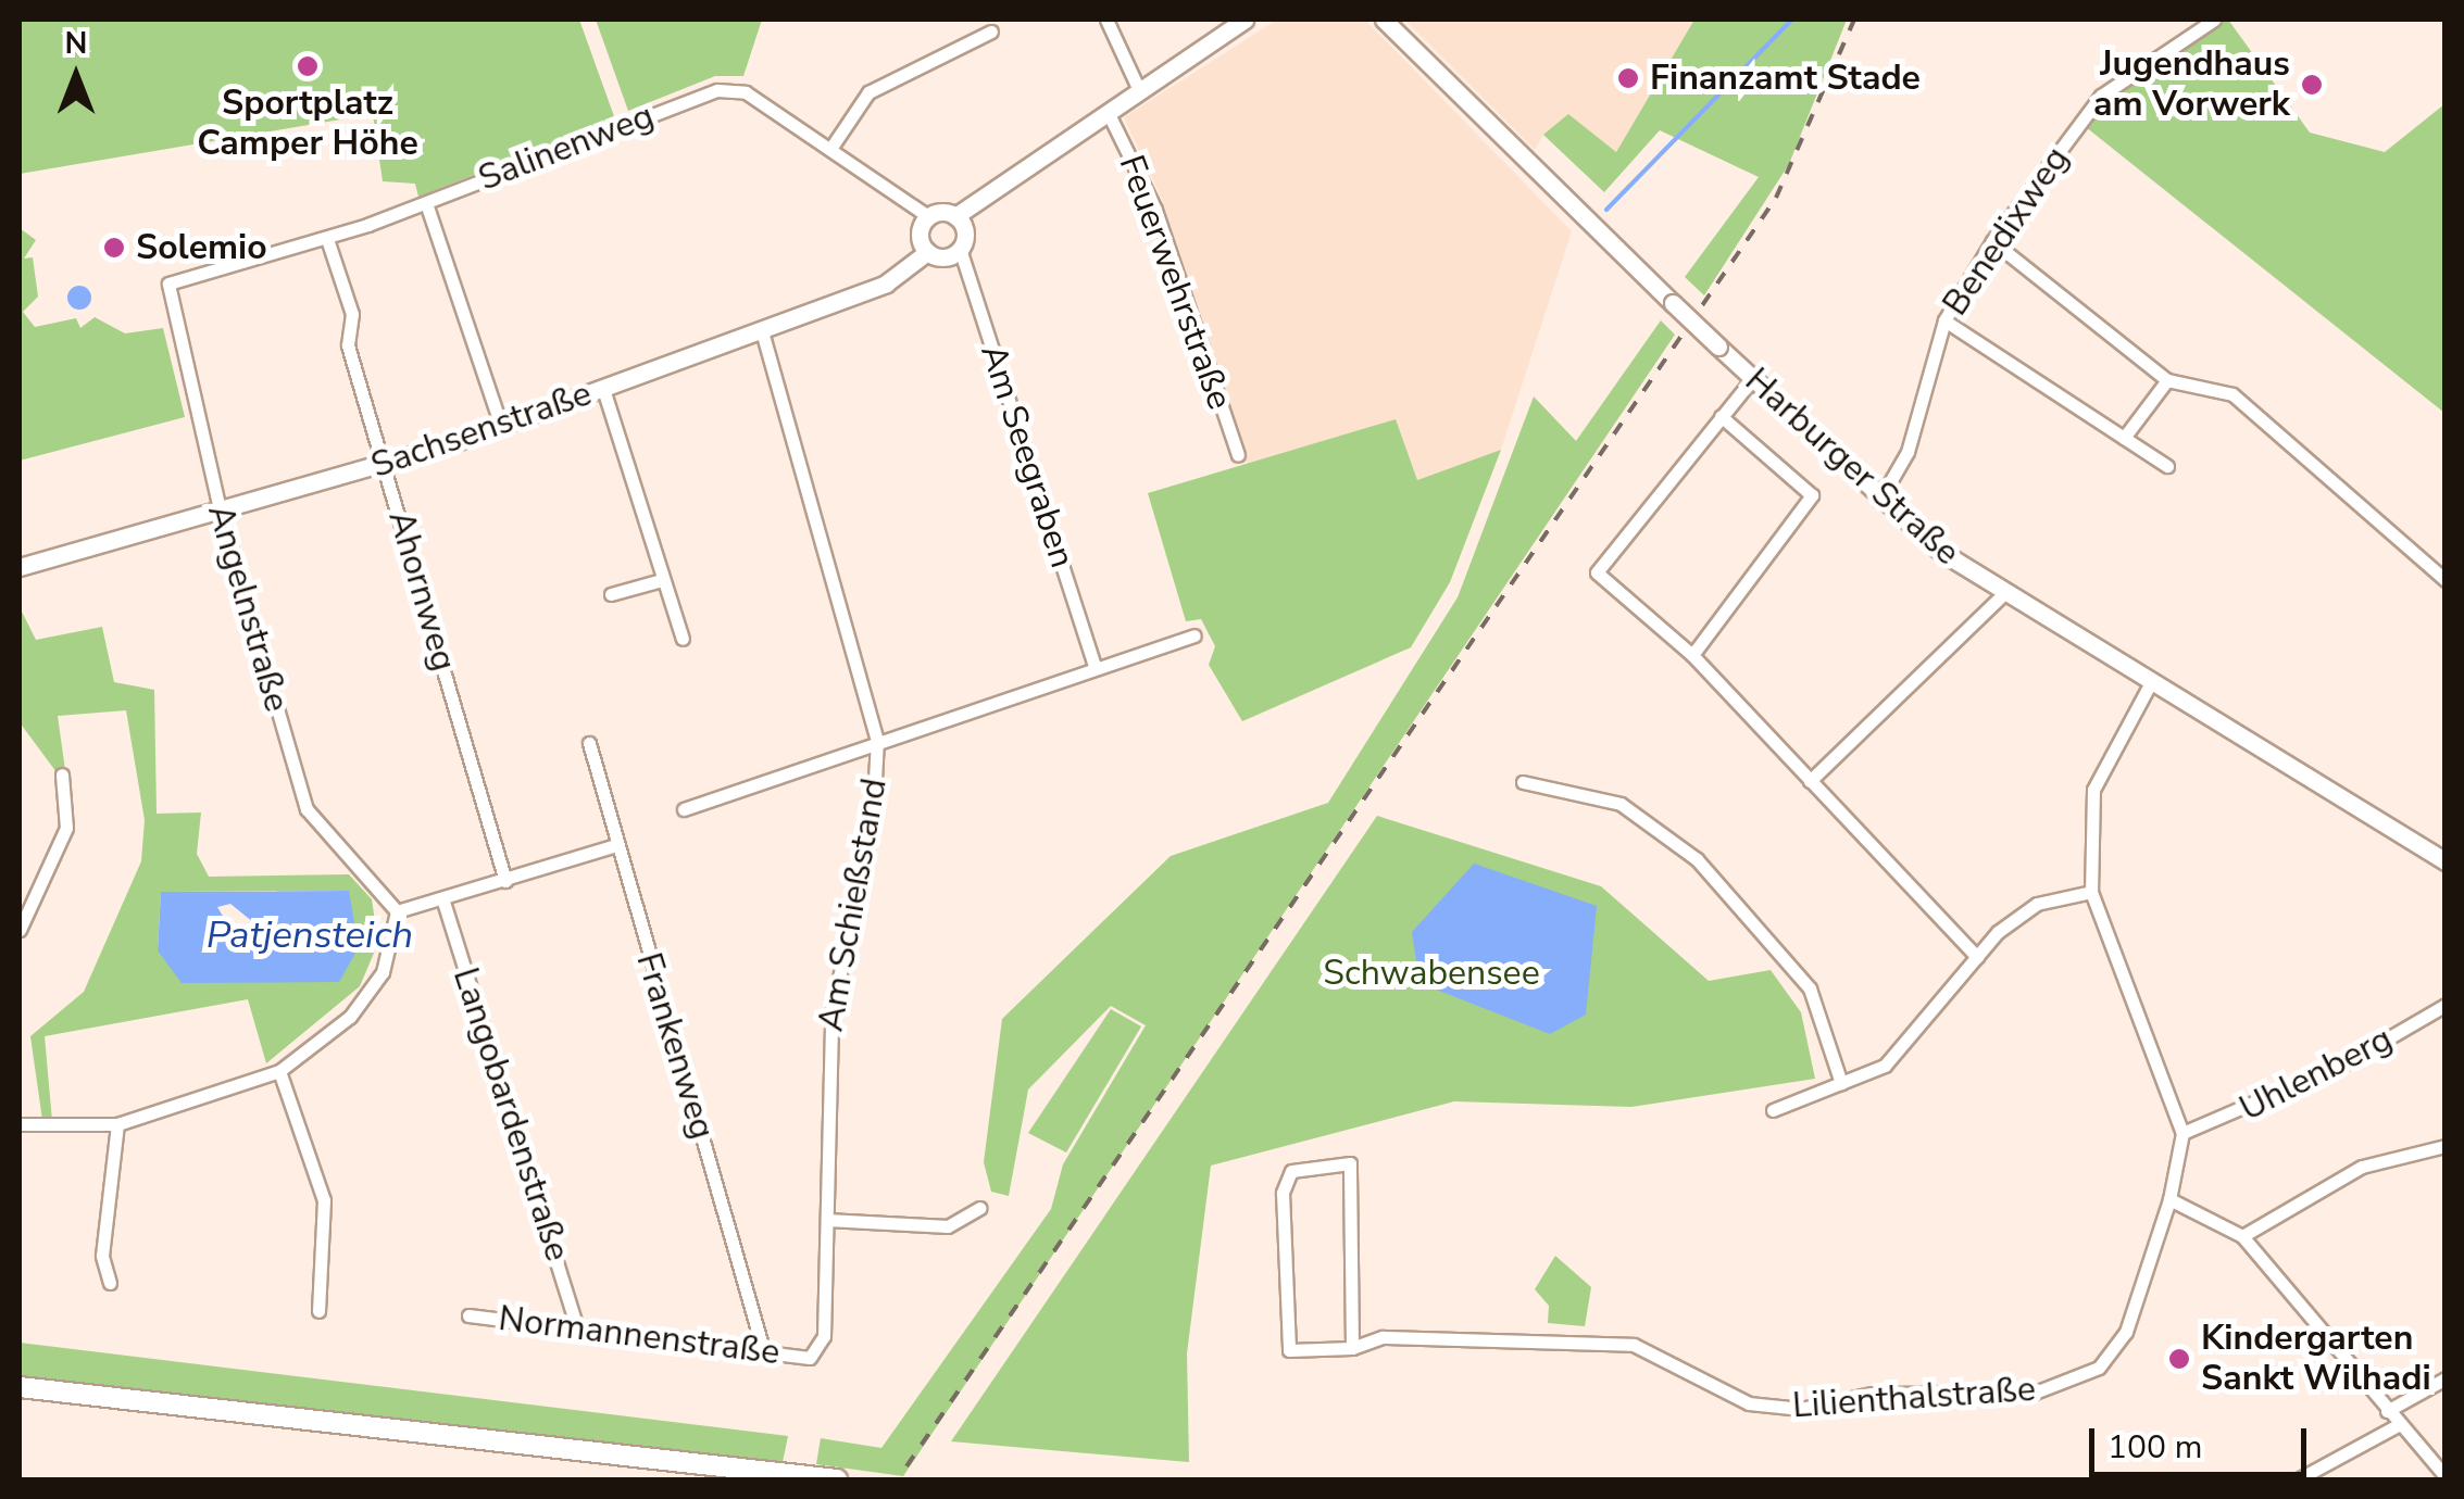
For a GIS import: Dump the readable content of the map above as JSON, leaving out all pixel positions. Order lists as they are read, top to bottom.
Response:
{
  "streets": {
    "street": [
      "Salinenweg",
      "Benedixweg",
      "Feuerwehrstraße",
      "Sachsenstraße",
      "Am Seegraben",
      "Harburger Straße",
      "Ahornweg",
      "Angelnstraße",
      "Am Schießstand",
      "Frankenweg",
      "Uhlenberg",
      "Langobardenstraße",
      "Normannenstraße",
      "Lilienthalstraße"
    ]
  },
  "crossings": [
    ["Salinenweg", "Ahornweg"],
    ["Salinenweg", "Angelnstraße"],
    ["Benedixweg", "Harburger Straße"],
    ["Sachsenstraße", "Ahornweg"],
    ["Sachsenstraße", "Angelnstraße"],
    ["Sachsenstraße", "Am Schießstand"],
    ["Am Schießstand", "Normannenstraße"],
    ["Frankenweg", "Normannenstraße"],
    ["Uhlenberg", "Lilienthalstraße"],
    ["Langobardenstraße", "Normannenstraße"]
  ],
  "water": ["Patjensteich"],
  "parks": ["Schwabensee"],
  "places": [
    "Sportplatz Camper Höhe",
    "Finanzamt Stade",
    "Jugendhaus am Vorwerk",
    "Solemio",
    "Kindergarten Sankt Wilhadi"
  ],
  "scale_bar": "100 m",
  "north": "top"
}
